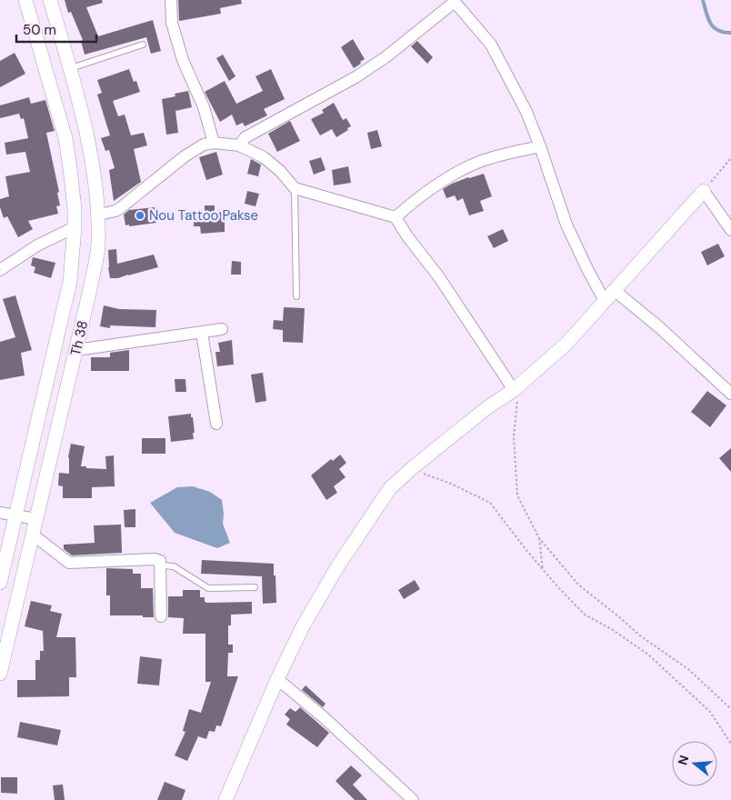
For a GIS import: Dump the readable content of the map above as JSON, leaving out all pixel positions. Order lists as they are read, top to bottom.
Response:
{
  "streets": {
    "street": ["Th 38"]
  },
  "places": ["Nou Tattoo Pakse"],
  "scale_bar": "50 m",
  "north": "left"
}
